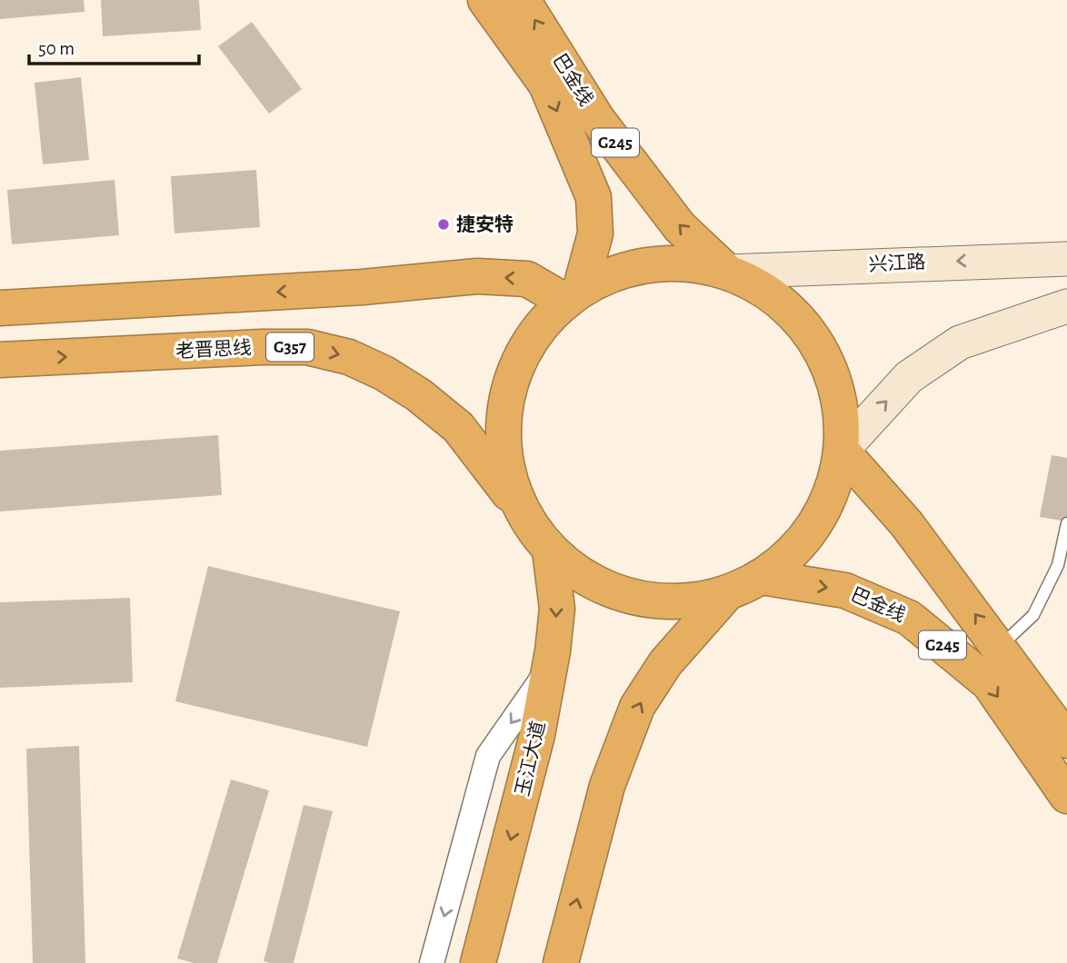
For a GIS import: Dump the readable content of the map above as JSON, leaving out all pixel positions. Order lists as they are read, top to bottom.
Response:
{
  "streets": {
    "highway": [
      "巴金线",
      "G245",
      "G357",
      "老晋思线",
      "玉江大道"
    ],
    "main road": ["兴江路"]
  },
  "crossings": [
    ["巴金线", "兴江路"]
  ],
  "one_way": ["兴江路"],
  "places": ["捷安特"],
  "scale_bar": "50 m"
}
